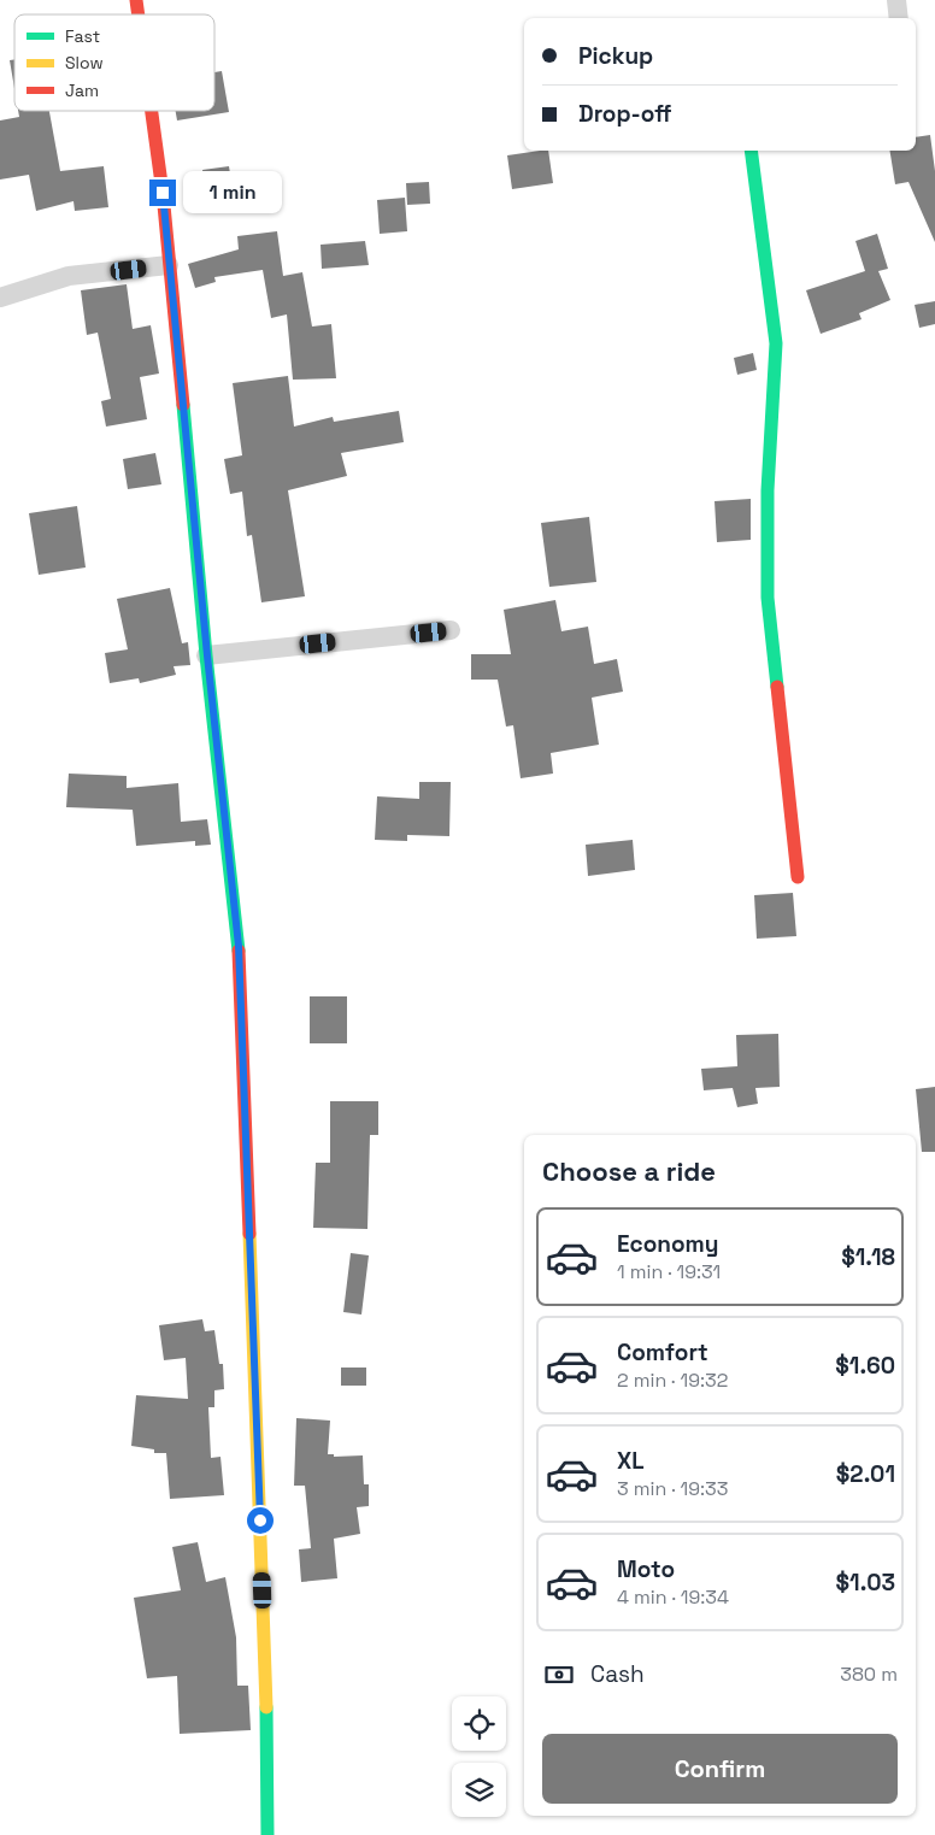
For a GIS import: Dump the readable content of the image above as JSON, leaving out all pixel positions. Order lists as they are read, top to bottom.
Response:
{
  "legend": ["Fast", "Slow", "Jam"],
  "page": {
    "banner": ["Pickup", "Drop-off"],
    "bubble": "1 min",
    "heading": "Choose a ride",
    "list": [
      {
        "name": "Economy",
        "note": "1 min · 19:31",
        "value": "$1.18"
      },
      {
        "name": "Comfort",
        "note": "2 min · 19:32",
        "value": "$1.60"
      },
      {
        "name": "XL",
        "note": "3 min · 19:33",
        "value": "$2.01"
      },
      {
        "name": "Moto",
        "note": "4 min · 19:34",
        "value": "$1.03"
      }
    ],
    "pay": ["Cash", "380 m"],
    "buttons": "Confirm"
  }
}
